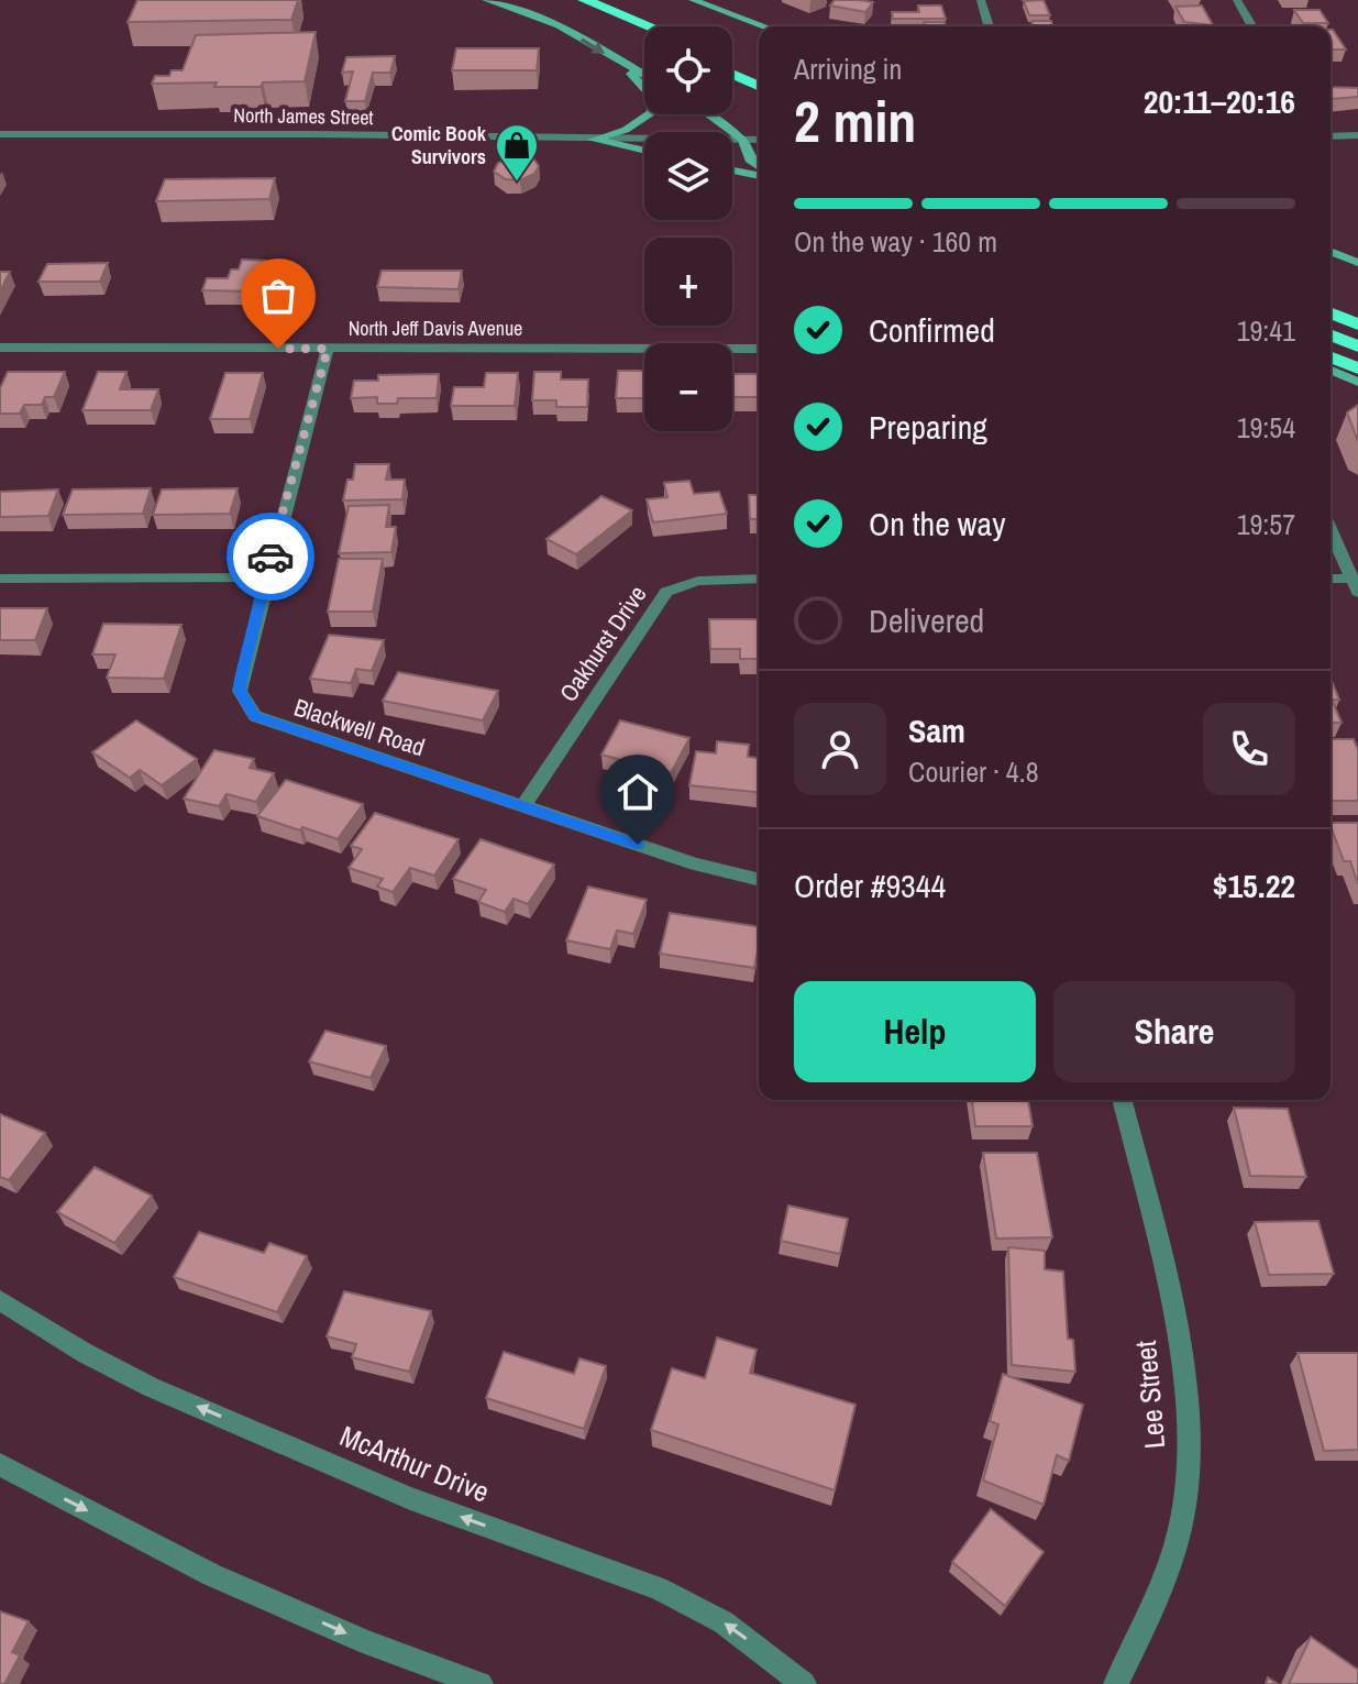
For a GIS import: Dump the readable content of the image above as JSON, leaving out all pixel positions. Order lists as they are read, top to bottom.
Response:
{
  "streets": {
    "street": [
      "North James Street",
      "North Jeff Davis Avenue",
      "Oakhurst Drive",
      "Blackwell Road",
      "Lee Street",
      "McArthur Drive"
    ]
  },
  "crossings": [
    ["North Jeff Davis Avenue", "Blackwell Road"],
    ["Oakhurst Drive", "Blackwell Road"]
  ],
  "places": {
    "shop": ["Comic Book Survivors"]
  },
  "page": {
    "map_buttons": ["+", "−"],
    "heading": ["2 min", "Arriving in", "20:11–20:16"],
    "panel": [
      "Sam",
      "Courier · 4.8",
      "Order #9344",
      "$15.22"
    ],
    "bar": "On the way · 160 m",
    "list": [
      ["Confirmed", "19:41"],
      ["Preparing", "19:54"],
      ["On the way", "19:57"],
      "Delivered"
    ],
    "buttons": ["Help", "Share"]
  }
}
